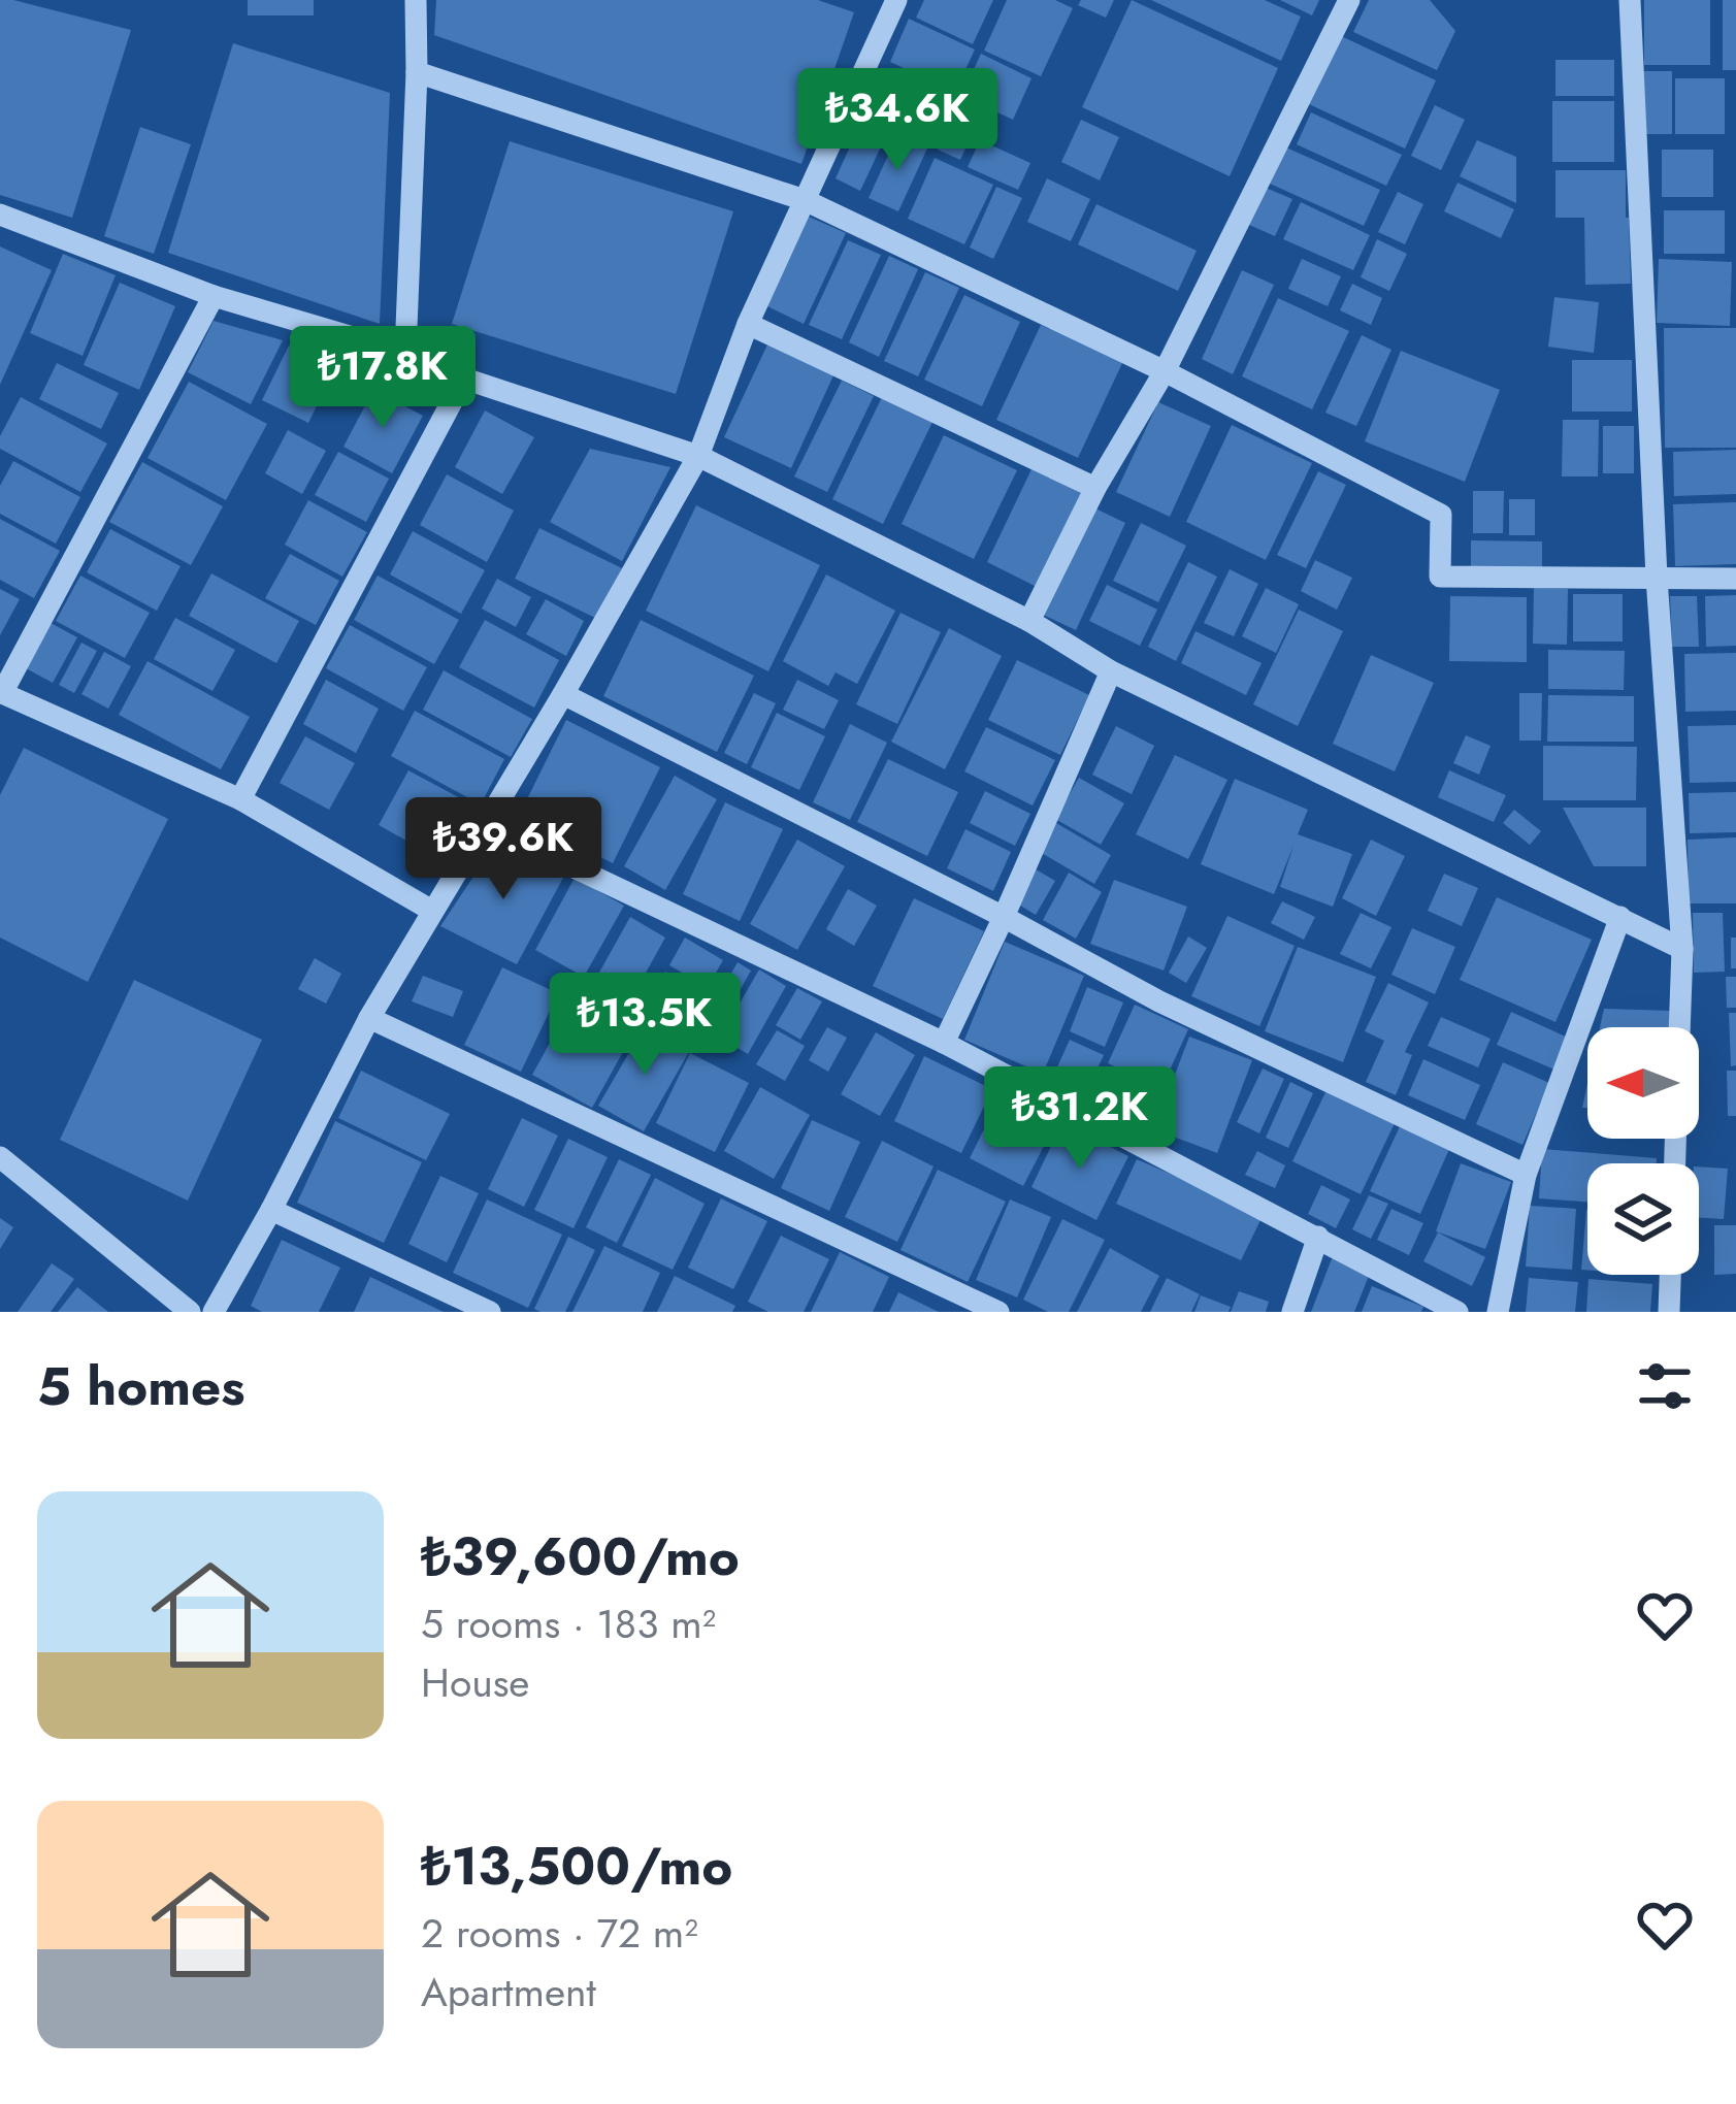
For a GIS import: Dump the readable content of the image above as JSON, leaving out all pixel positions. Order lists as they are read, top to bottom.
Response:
{
  "north": "left",
  "page": {
    "price": [
      "₺34.6K",
      "₺17.8K",
      "₺39.6K",
      "₺13.5K",
      "₺31.2K"
    ],
    "heading": "5 homes",
    "list": [
      {
        "name": "₺39,600/mo",
        "note": "5 rooms · 183 m² · House"
      },
      {
        "name": "₺13,500/mo",
        "note": "2 rooms · 72 m² · Apartment"
      }
    ]
  }
}
